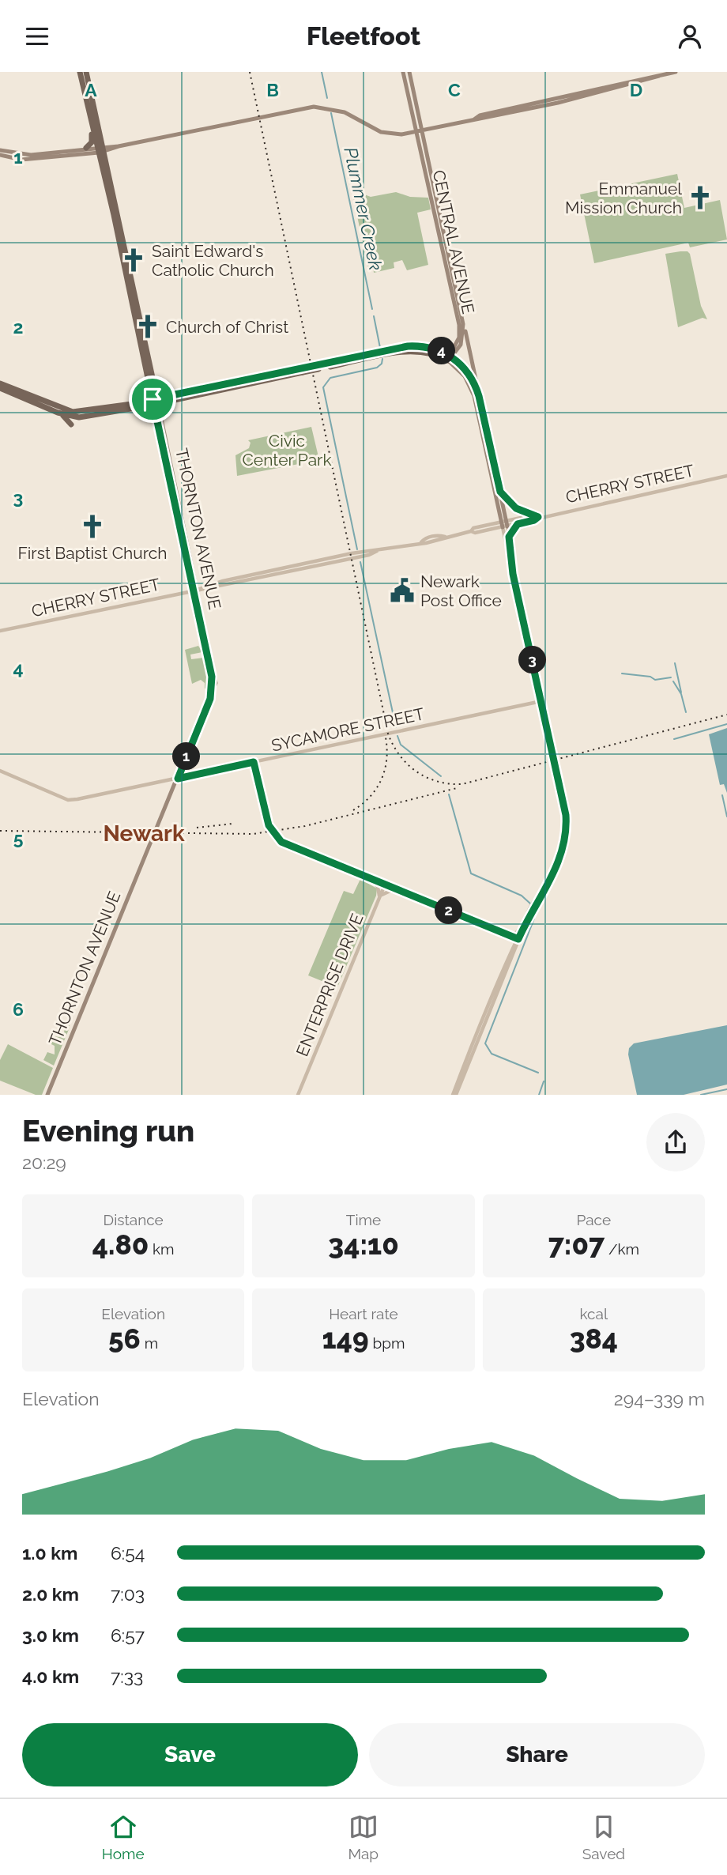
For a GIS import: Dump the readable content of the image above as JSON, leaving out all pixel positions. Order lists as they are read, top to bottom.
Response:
{
  "streets": {
    "main road": ["CENTRAL AVENUE", "THORNTON AVENUE"],
    "street": ["CHERRY STREET", "SYCAMORE STREET", "ENTERPRISE DRIVE"]
  },
  "crossings": [
    ["CHERRY STREET", "THORNTON AVENUE"],
    ["THORNTON AVENUE", "SYCAMORE STREET"]
  ],
  "districts": ["Newark"],
  "water": ["Plummer Creek"],
  "parks": ["Civic Center Park"],
  "places": {
    "church": [
      "Emmanuel Mission Church",
      "Saint Edward's Catholic Church",
      "Church of Christ",
      "First Baptist Church"
    ],
    "public building": ["Newark Post Office"]
  },
  "page": {
    "header": "Fleetfoot",
    "pins": [
      "4",
      "3",
      "1",
      "2"
    ],
    "heading": ["Evening run", "20:29"],
    "stats": [
      ["Distance", "4.80 km"],
      ["Time", "34:10"],
      ["Pace", "7:07 /km"],
      ["Elevation", "56 m"],
      ["Heart rate", "149 bpm"],
      ["kcal", "384"]
    ],
    "chart": ["Elevation", "294–339 m"],
    "list": [
      {
        "name": "1.0 km",
        "note": "6:54"
      },
      {
        "name": "2.0 km",
        "note": "7:03"
      },
      {
        "name": "3.0 km",
        "note": "6:57"
      },
      {
        "name": "4.0 km",
        "note": "7:33"
      }
    ],
    "buttons": ["Save", "Share"],
    "tabs": ["Home", "Map", "Saved"]
  },
  "grid": {
    "columns": [
      "A",
      "B",
      "C",
      "D"
    ],
    "rows": [
      "1",
      "2",
      "3",
      "4",
      "5",
      "6"
    ]
  }
}
